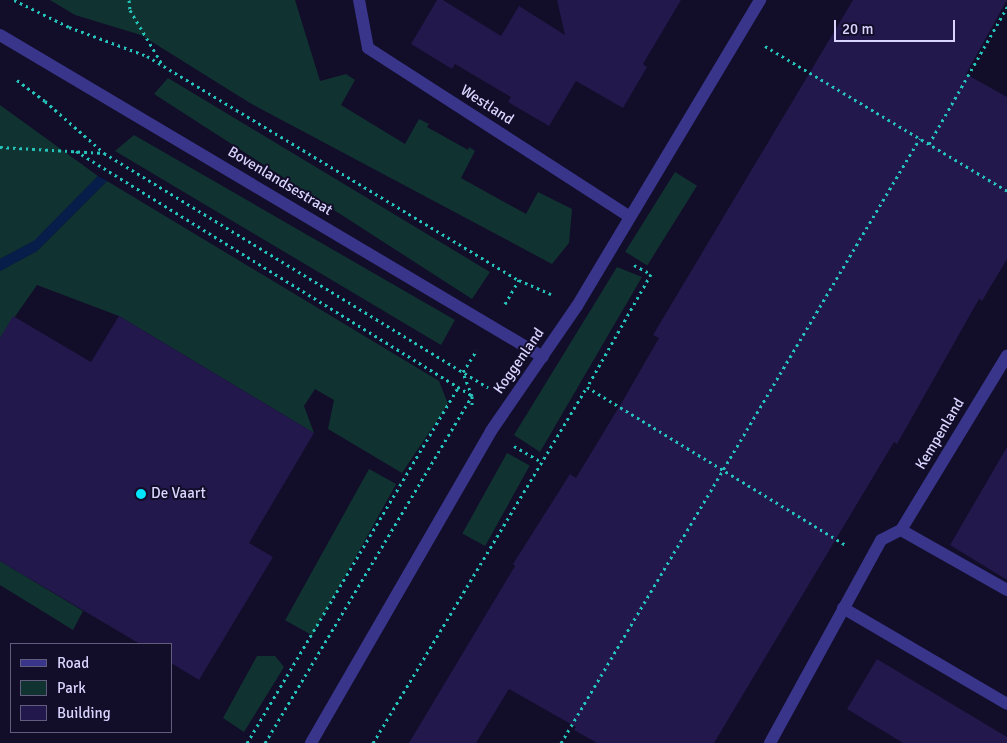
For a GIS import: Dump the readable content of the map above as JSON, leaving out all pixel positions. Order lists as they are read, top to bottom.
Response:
{
  "streets": {
    "street": [
      "Westland",
      "Bovenlandsestraat",
      "Koggenland",
      "Kempenland"
    ]
  },
  "crossings": [
    ["Westland", "Koggenland"],
    ["Bovenlandsestraat", "Koggenland"]
  ],
  "places": ["De Vaart"],
  "legend": ["Road", "Park", "Building"],
  "scale_bar": "20 m"
}
